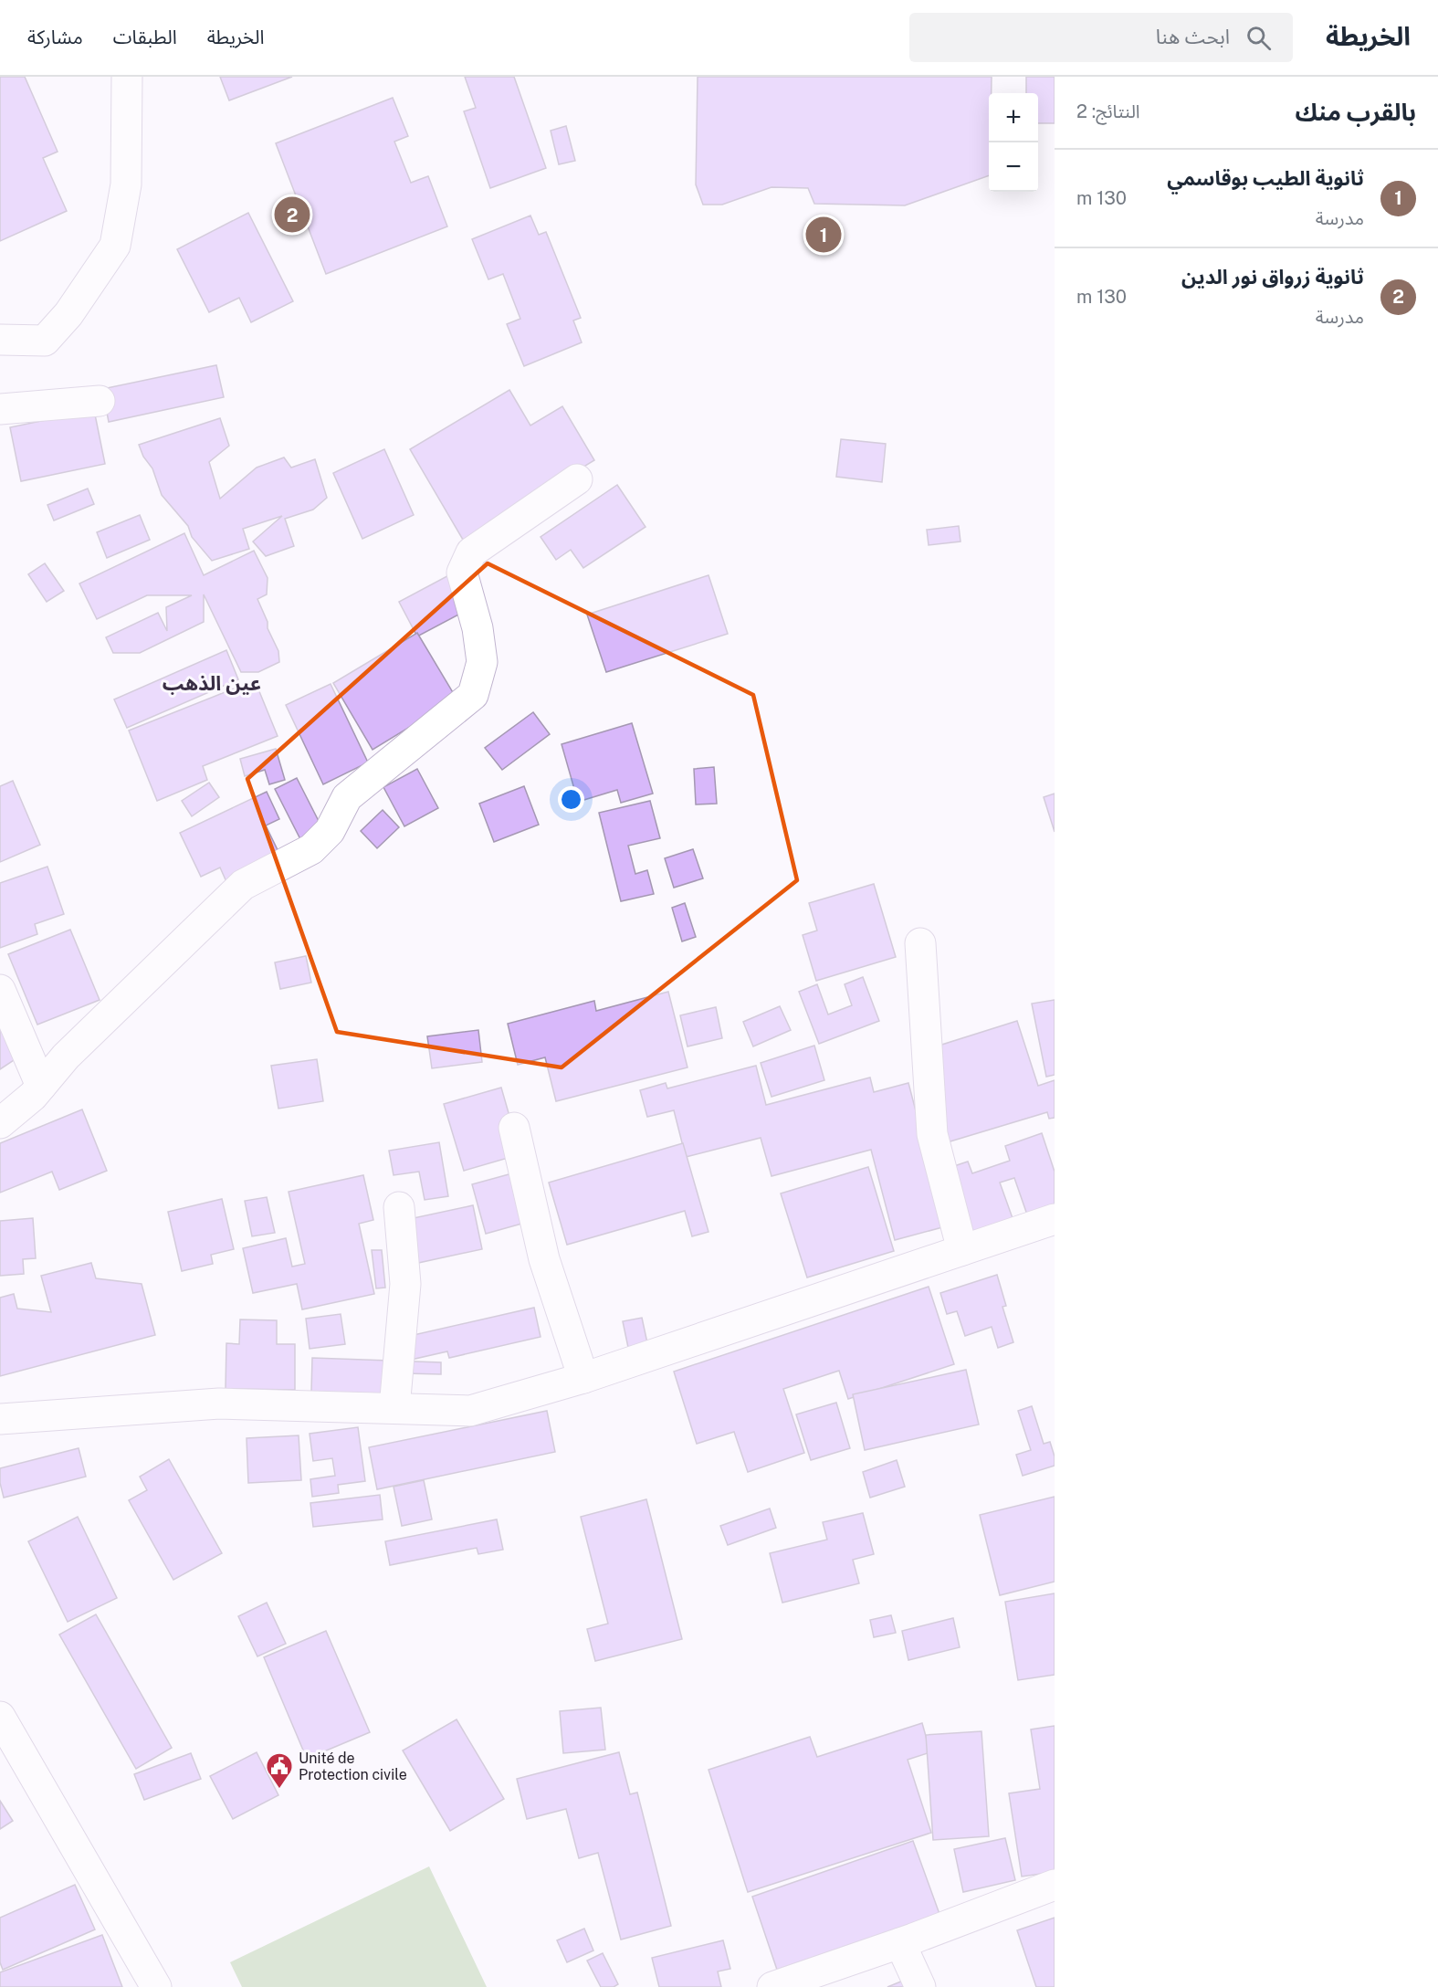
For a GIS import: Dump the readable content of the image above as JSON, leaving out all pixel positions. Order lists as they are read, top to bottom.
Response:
{
  "districts": ["عين الذهب"],
  "places": {
    "public building": ["Unité de Protection civile"]
  },
  "page": {
    "header": "الخريطة",
    "search": "ابحث هنا",
    "nav": ["الخريطة", "الطبقات", "مشاركة"],
    "heading": ["بالقرب منك", "النتائج: 2"],
    "map_buttons": ["+", "−"],
    "list": [
      {
        "mark": "1",
        "name": "ثانوية الطيب بوقاسمي",
        "note": "مدرسة",
        "value": "130 m"
      },
      {
        "mark": "2",
        "name": "ثانوية زرواق نور الدين",
        "note": "مدرسة",
        "value": "130 m"
      }
    ],
    "pins": ["2", "1"]
  }
}
